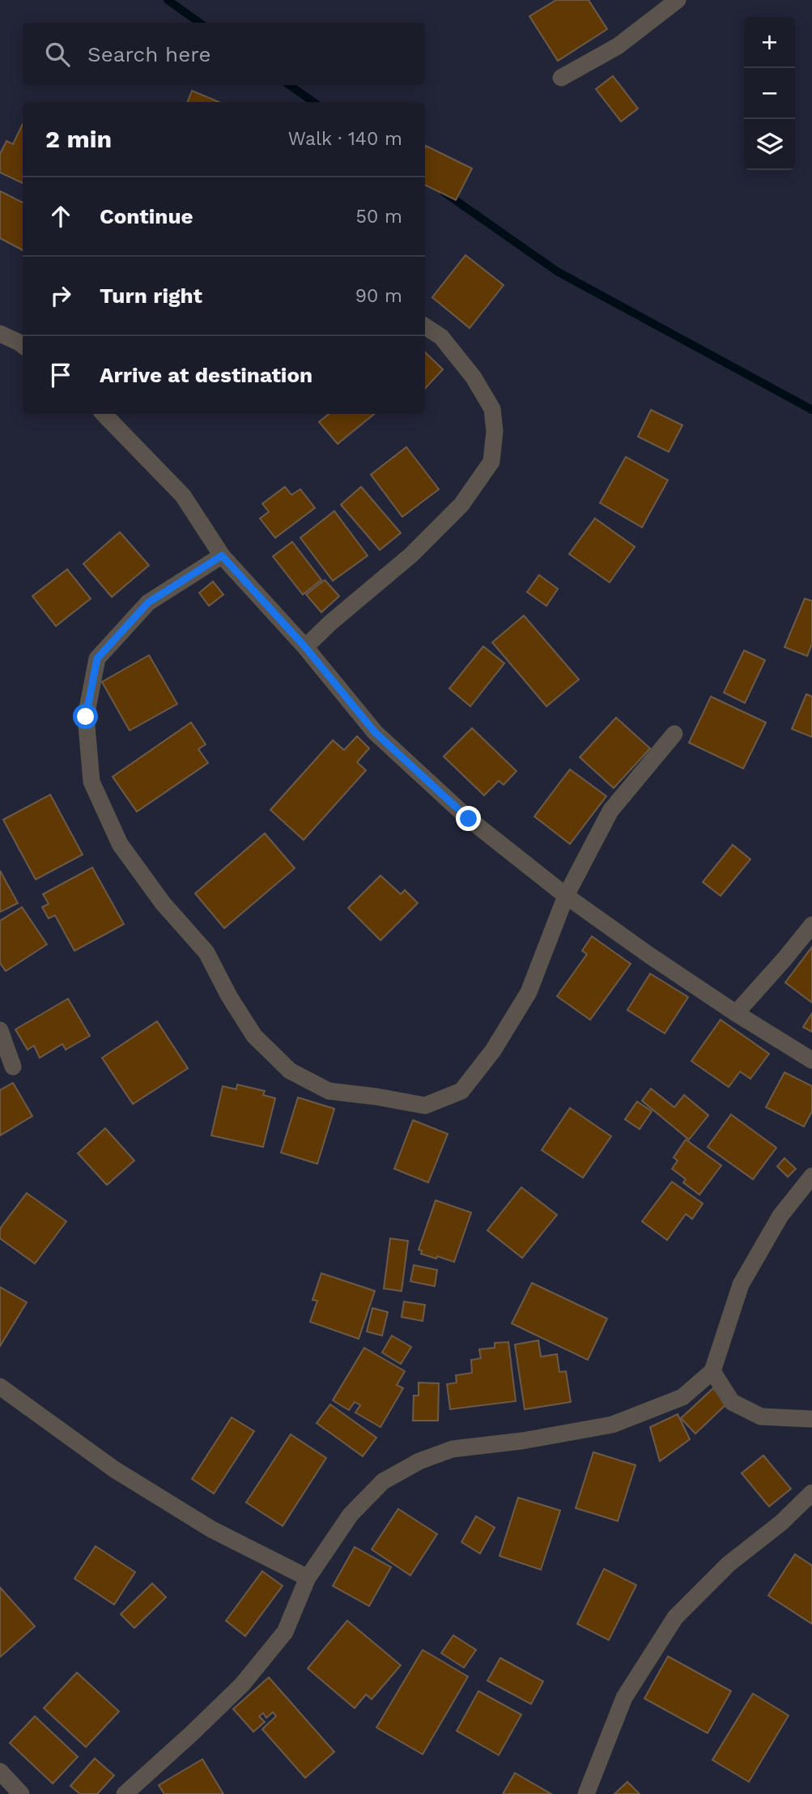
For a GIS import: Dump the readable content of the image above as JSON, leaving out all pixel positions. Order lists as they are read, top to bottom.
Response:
{
  "page": {
    "map_buttons": ["+", "−"],
    "search": "Search here",
    "heading": ["2 min", "Walk · 140 m"],
    "list": [
      ["Continue", "50 m"],
      ["Turn right", "90 m"],
      "Arrive at destination"
    ]
  }
}
